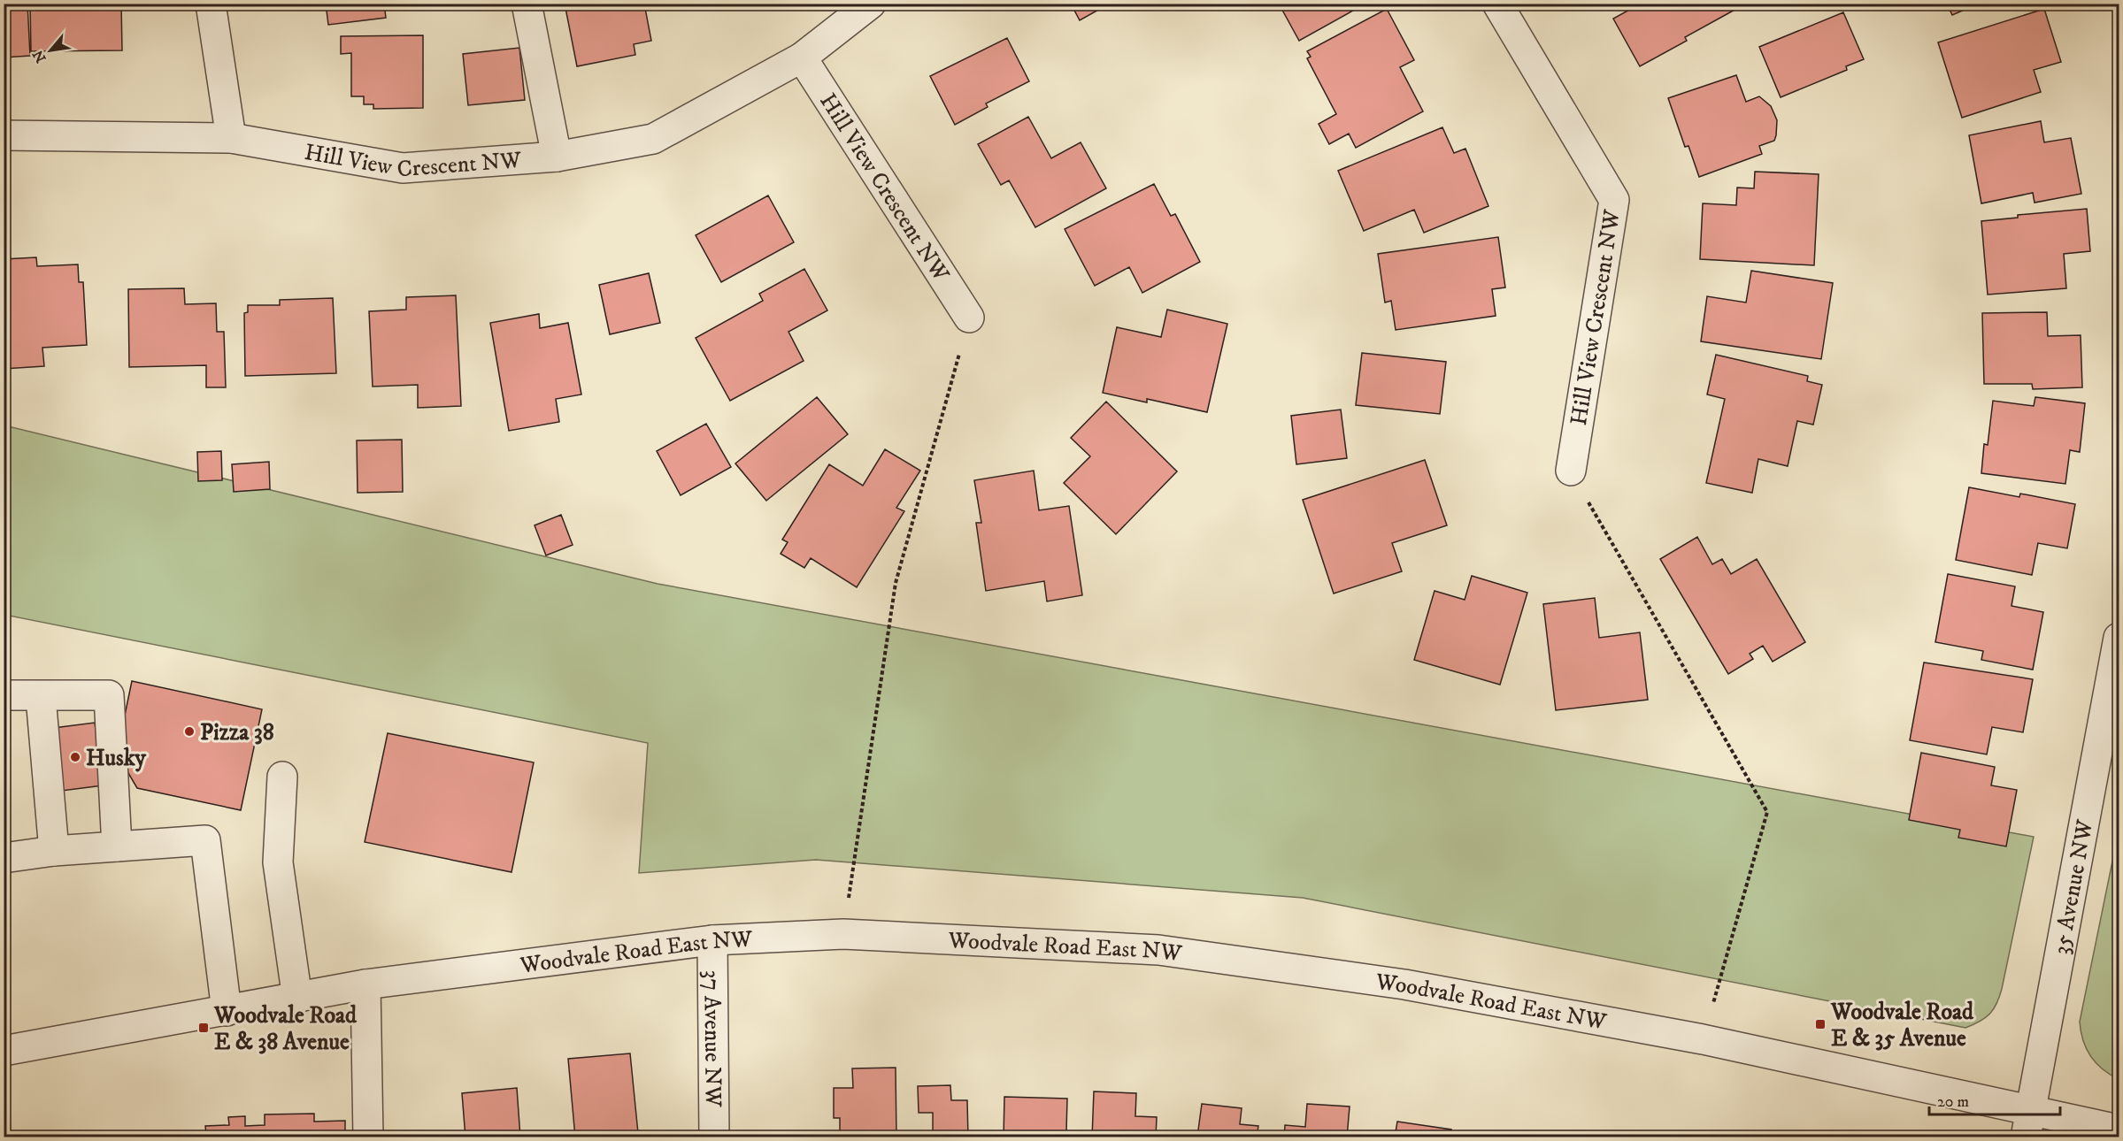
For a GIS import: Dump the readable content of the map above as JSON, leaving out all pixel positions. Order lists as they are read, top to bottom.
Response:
{
  "streets": {
    "street": [
      "Hill View Crescent NW",
      "35 Avenue NW",
      "Woodvale Road East NW",
      "37 Avenue NW"
    ]
  },
  "crossings": [
    ["35 Avenue NW", "Woodvale Road East NW"],
    ["Woodvale Road East NW", "37 Avenue NW"]
  ],
  "places": {
    "other": ["Pizza 38", "Husky"],
    "transit": ["Woodvale Road E & 35 Avenue", "Woodvale Road E & 38 Avenue"]
  },
  "scale_bar": "20 m",
  "north": "bottom left"
}
